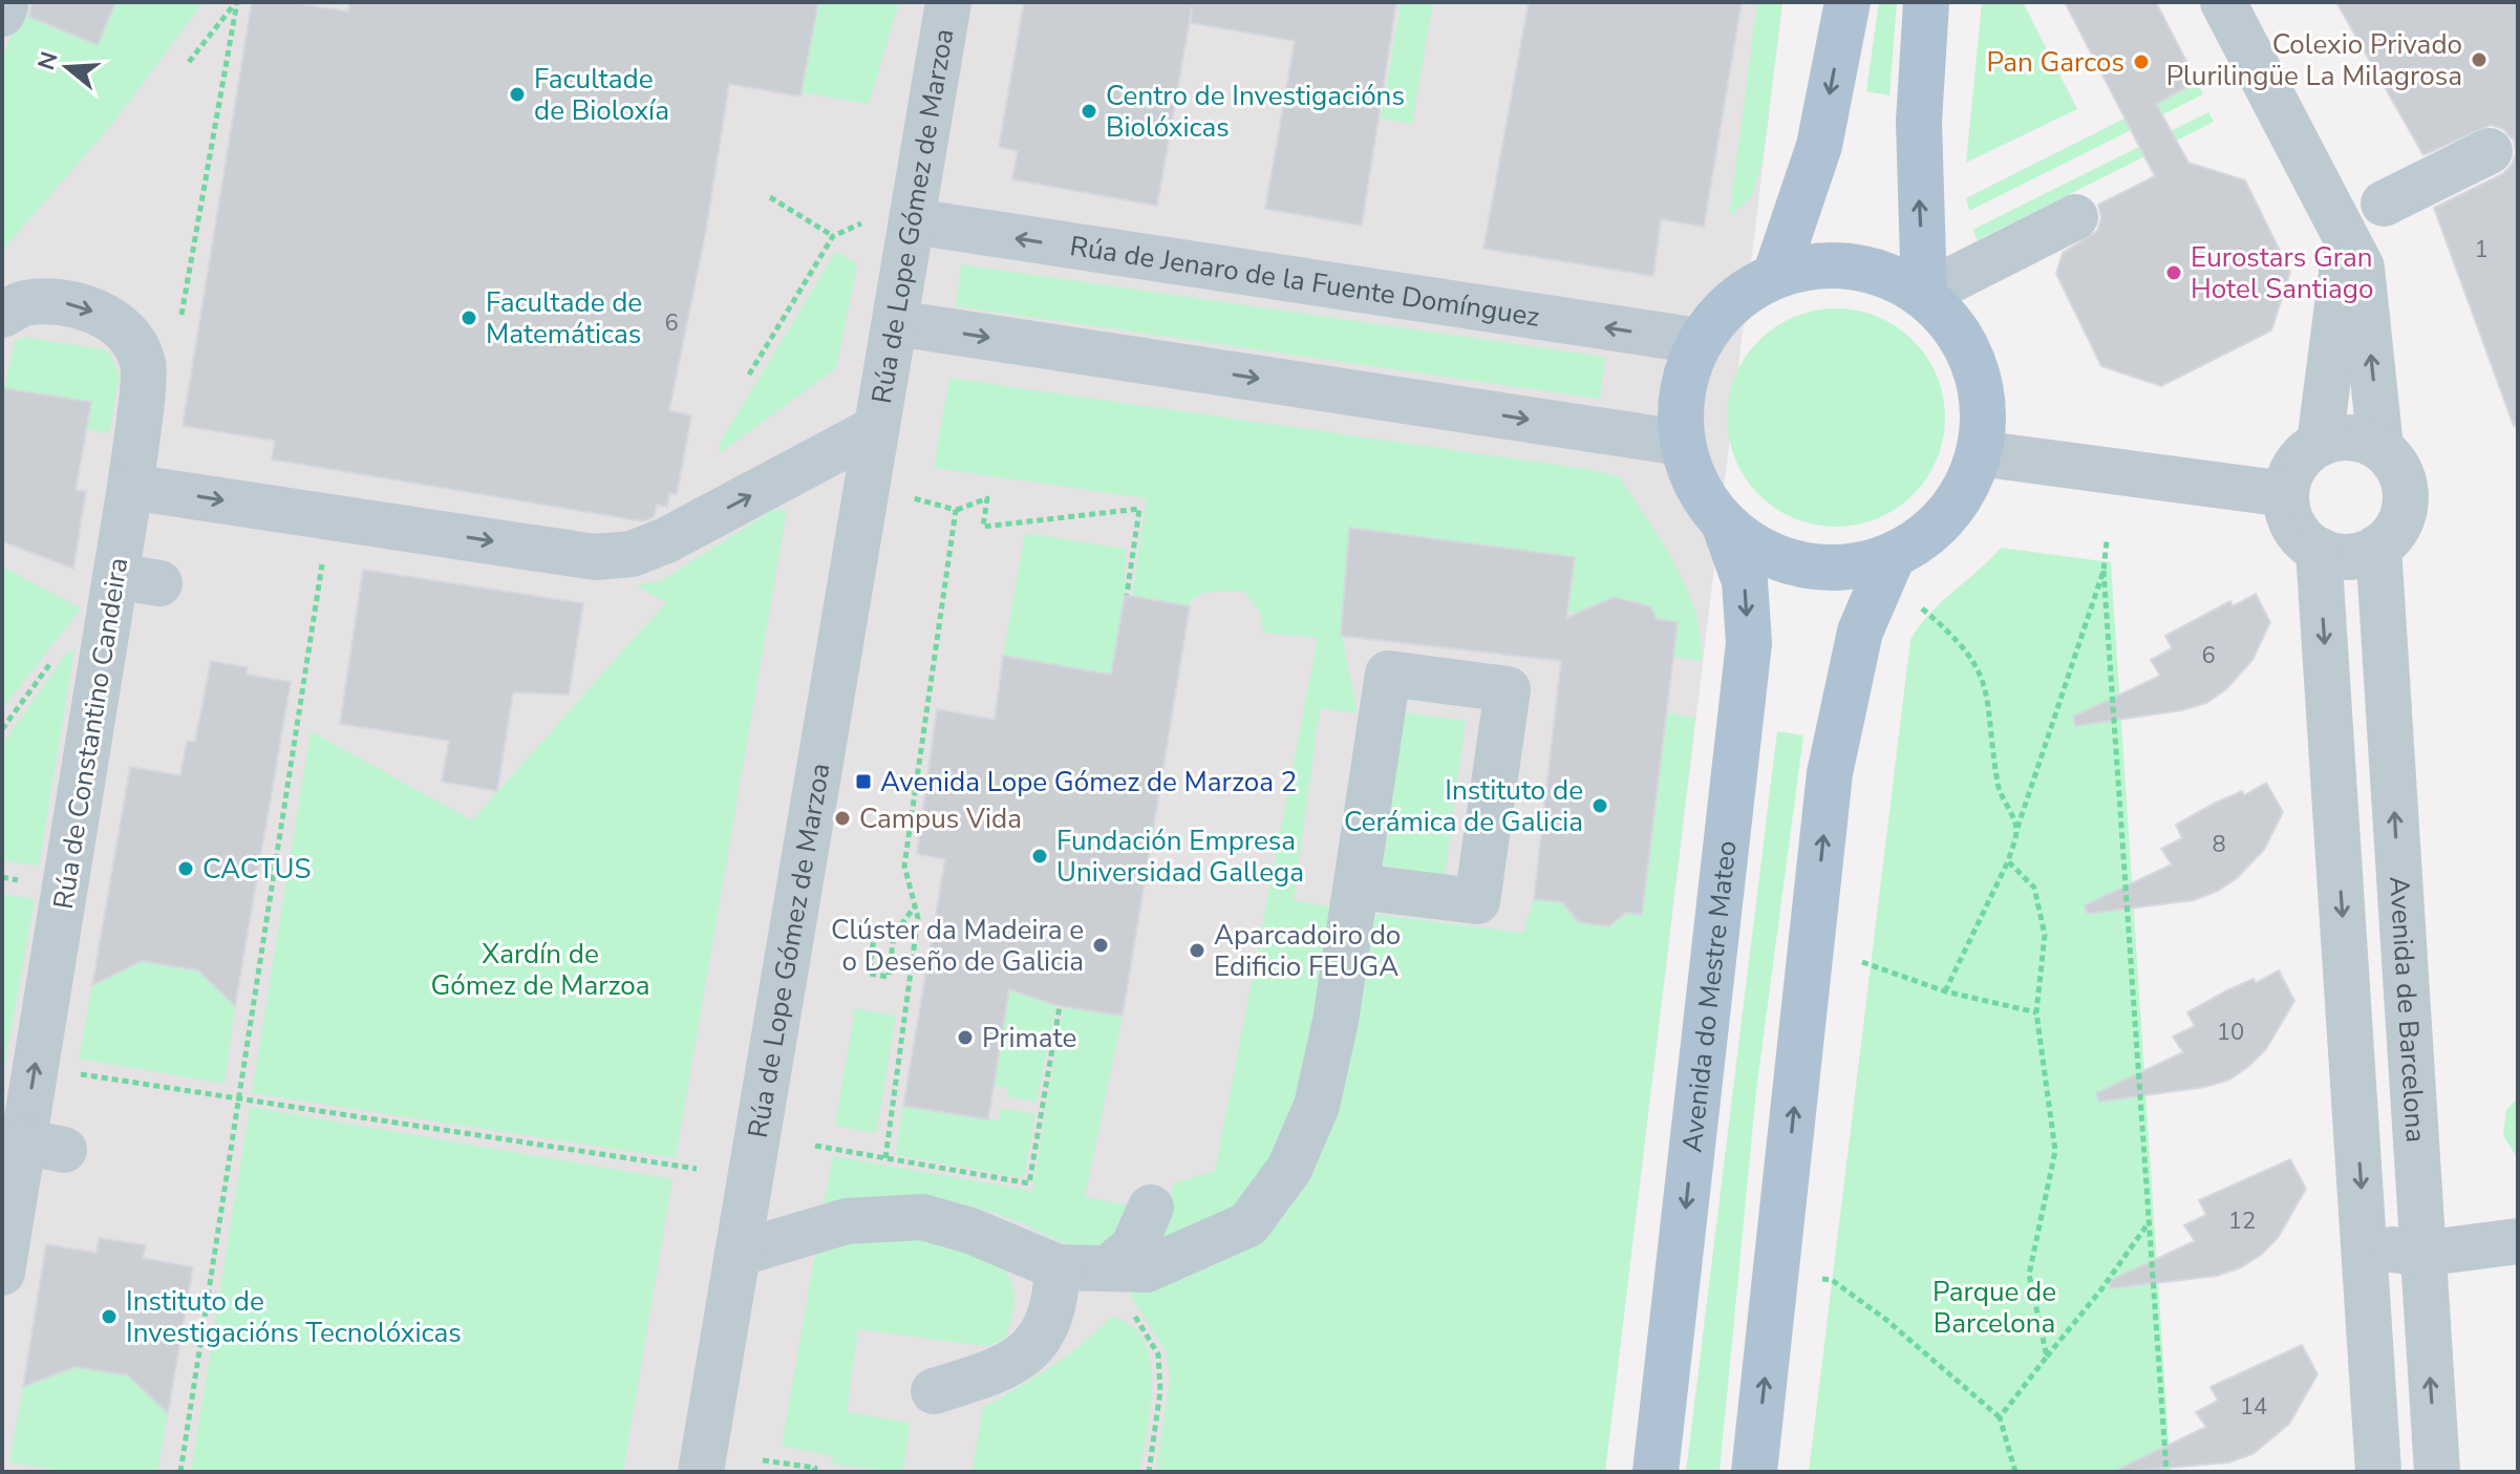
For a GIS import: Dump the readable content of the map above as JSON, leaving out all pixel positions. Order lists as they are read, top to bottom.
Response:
{
  "streets": {
    "main road": ["Avenida do Mestre Mateo"],
    "street": [
      "Rúa de Lope Gómez de Marzoa",
      "Rúa de Jenaro de la Fuente Domínguez",
      "Rúa de Constantino Candeira",
      "Avenida de Barcelona"
    ]
  },
  "crossings": [
    ["Rúa de Lope Gómez de Marzoa", "Rúa de Jenaro de la Fuente Domínguez"],
    ["Rúa de Lope Gómez de Marzoa", "Rúa de Constantino Candeira"]
  ],
  "parks": ["Xardín de Gómez de Marzoa", "Parque de Barcelona"],
  "places": {
    "other": [
      "Colexio Privado Plurilingüe La Milagrosa",
      "Pan Garcos",
      "Facultade de Bioloxía",
      "Centro de Investigacións Biolóxicas",
      "Eurostars Gran Hotel Santiago",
      "Facultade de Matemáticas",
      "Instituto de Cerámica de Galicia",
      "Campus Vida",
      "Fundación Empresa Universidad Gallega",
      "CACTUS",
      "Clúster da Madeira e o Deseño de Galicia",
      "Aparcadoiro do Edificio FEUGA",
      "Primate",
      "Instituto de Investigacións Tecnolóxicas"
    ],
    "transit": ["Avenida Lope Gómez de Marzoa 2"]
  },
  "house_numbers": [
    "1",
    "6",
    "6",
    "8",
    "10",
    "12",
    "14"
  ],
  "north": "left"
}
